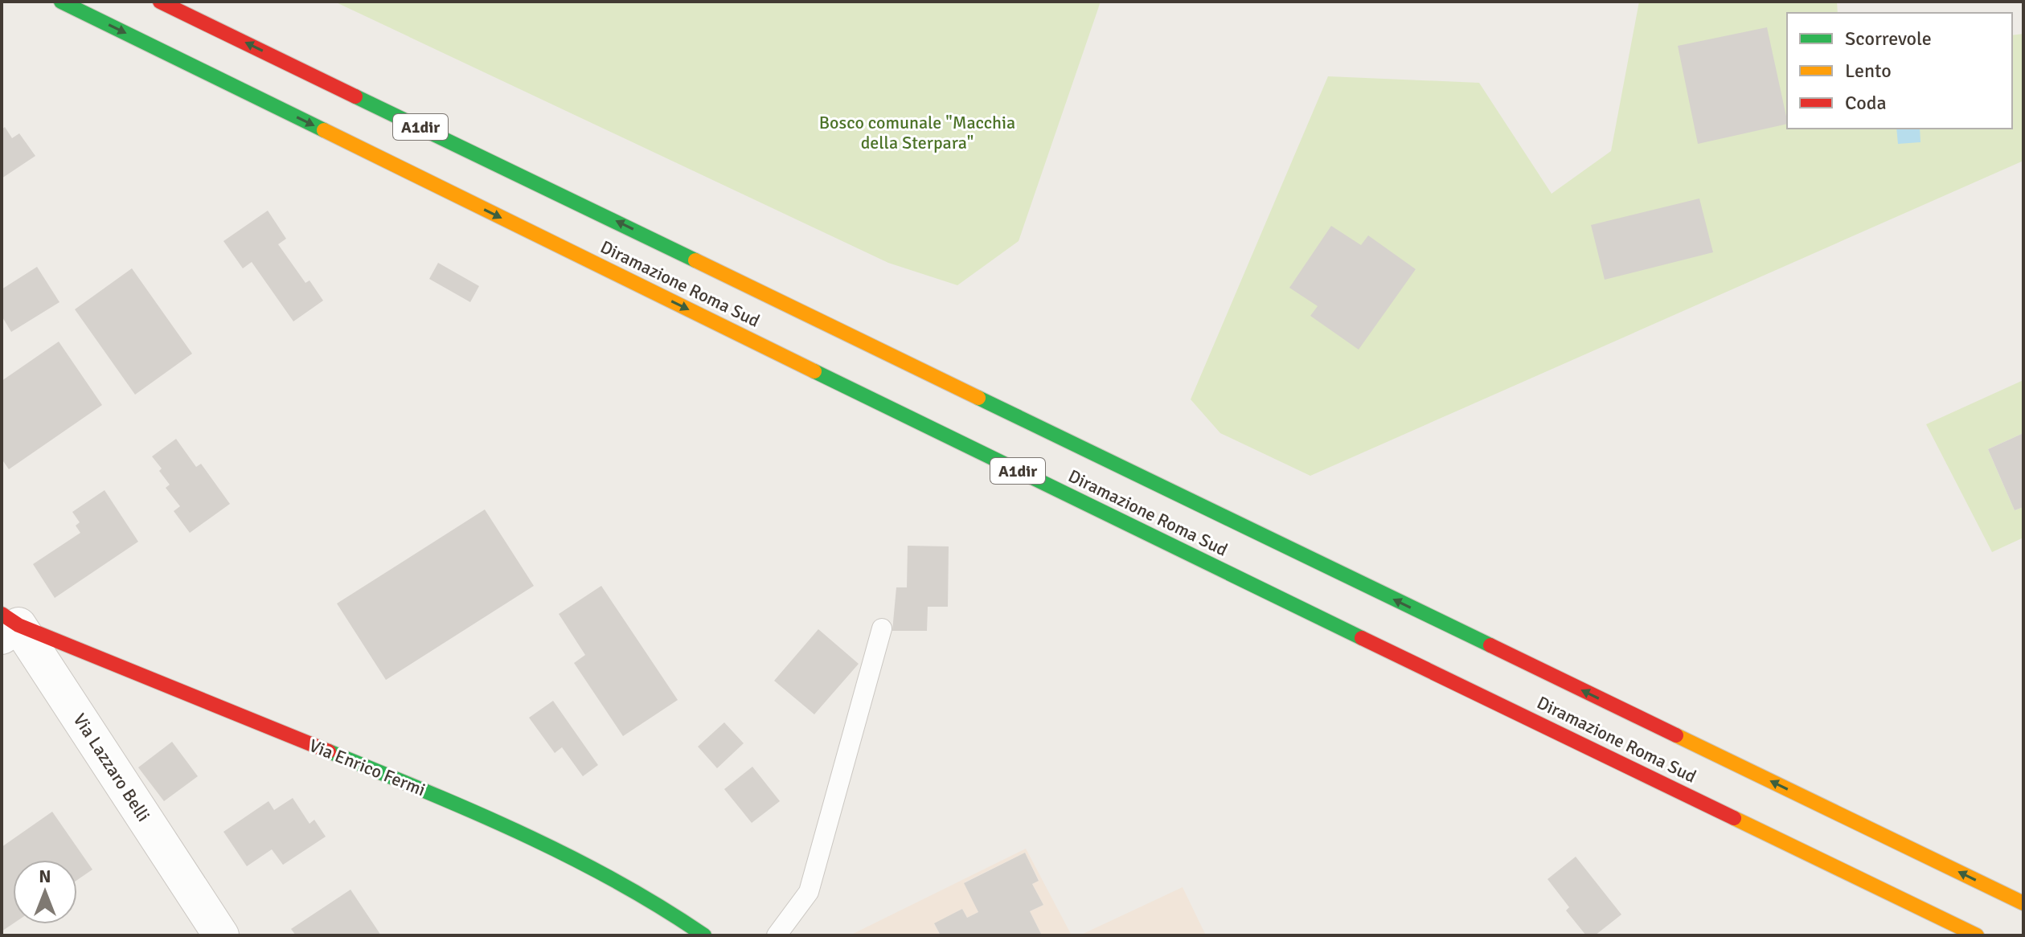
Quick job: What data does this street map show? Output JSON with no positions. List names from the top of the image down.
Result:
{
  "streets": {
    "main road": ["A1dir", "Diramazione Roma Sud", "Via Enrico Fermi"],
    "street": ["Via Lazzaro Belli"]
  },
  "crossings": [
    ["Via Lazzaro Belli", "Via Enrico Fermi"]
  ],
  "parks": ["Bosco comunale \"Macchia della Sterpara\""],
  "legend": ["Scorrevole", "Lento", "Coda"],
  "north": "top"
}
